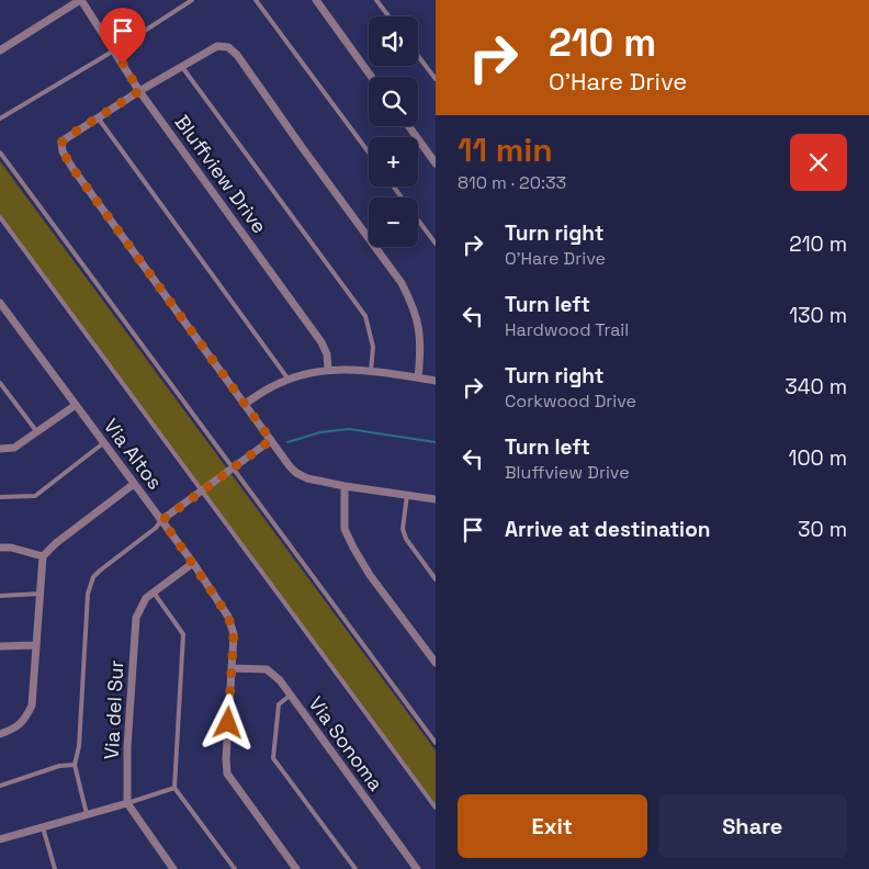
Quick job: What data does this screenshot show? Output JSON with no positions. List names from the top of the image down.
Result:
{
  "streets": {
    "street": [
      "Bluffview Drive",
      "Via Altos",
      "Via del Sur",
      "Via Sonoma"
    ]
  },
  "crossings": [
    ["Via Altos", "Via del Sur"],
    ["Via Altos", "Via Sonoma"]
  ],
  "page": {
    "turn": ["210 m", "O'Hare Drive"],
    "map_buttons": ["+", "−"],
    "heading": ["11 min", "810 m · 20:33"],
    "list": [
      {
        "name": "Turn right",
        "note": "O'Hare Drive",
        "value": "210 m"
      },
      {
        "name": "Turn left",
        "note": "Hardwood Trail",
        "value": "130 m"
      },
      {
        "name": "Turn right",
        "note": "Corkwood Drive",
        "value": "340 m"
      },
      {
        "name": "Turn left",
        "note": "Bluffview Drive",
        "value": "100 m"
      },
      {
        "name": "Arrive at destination",
        "value": "30 m"
      }
    ],
    "buttons": ["Exit", "Share"]
  }
}
